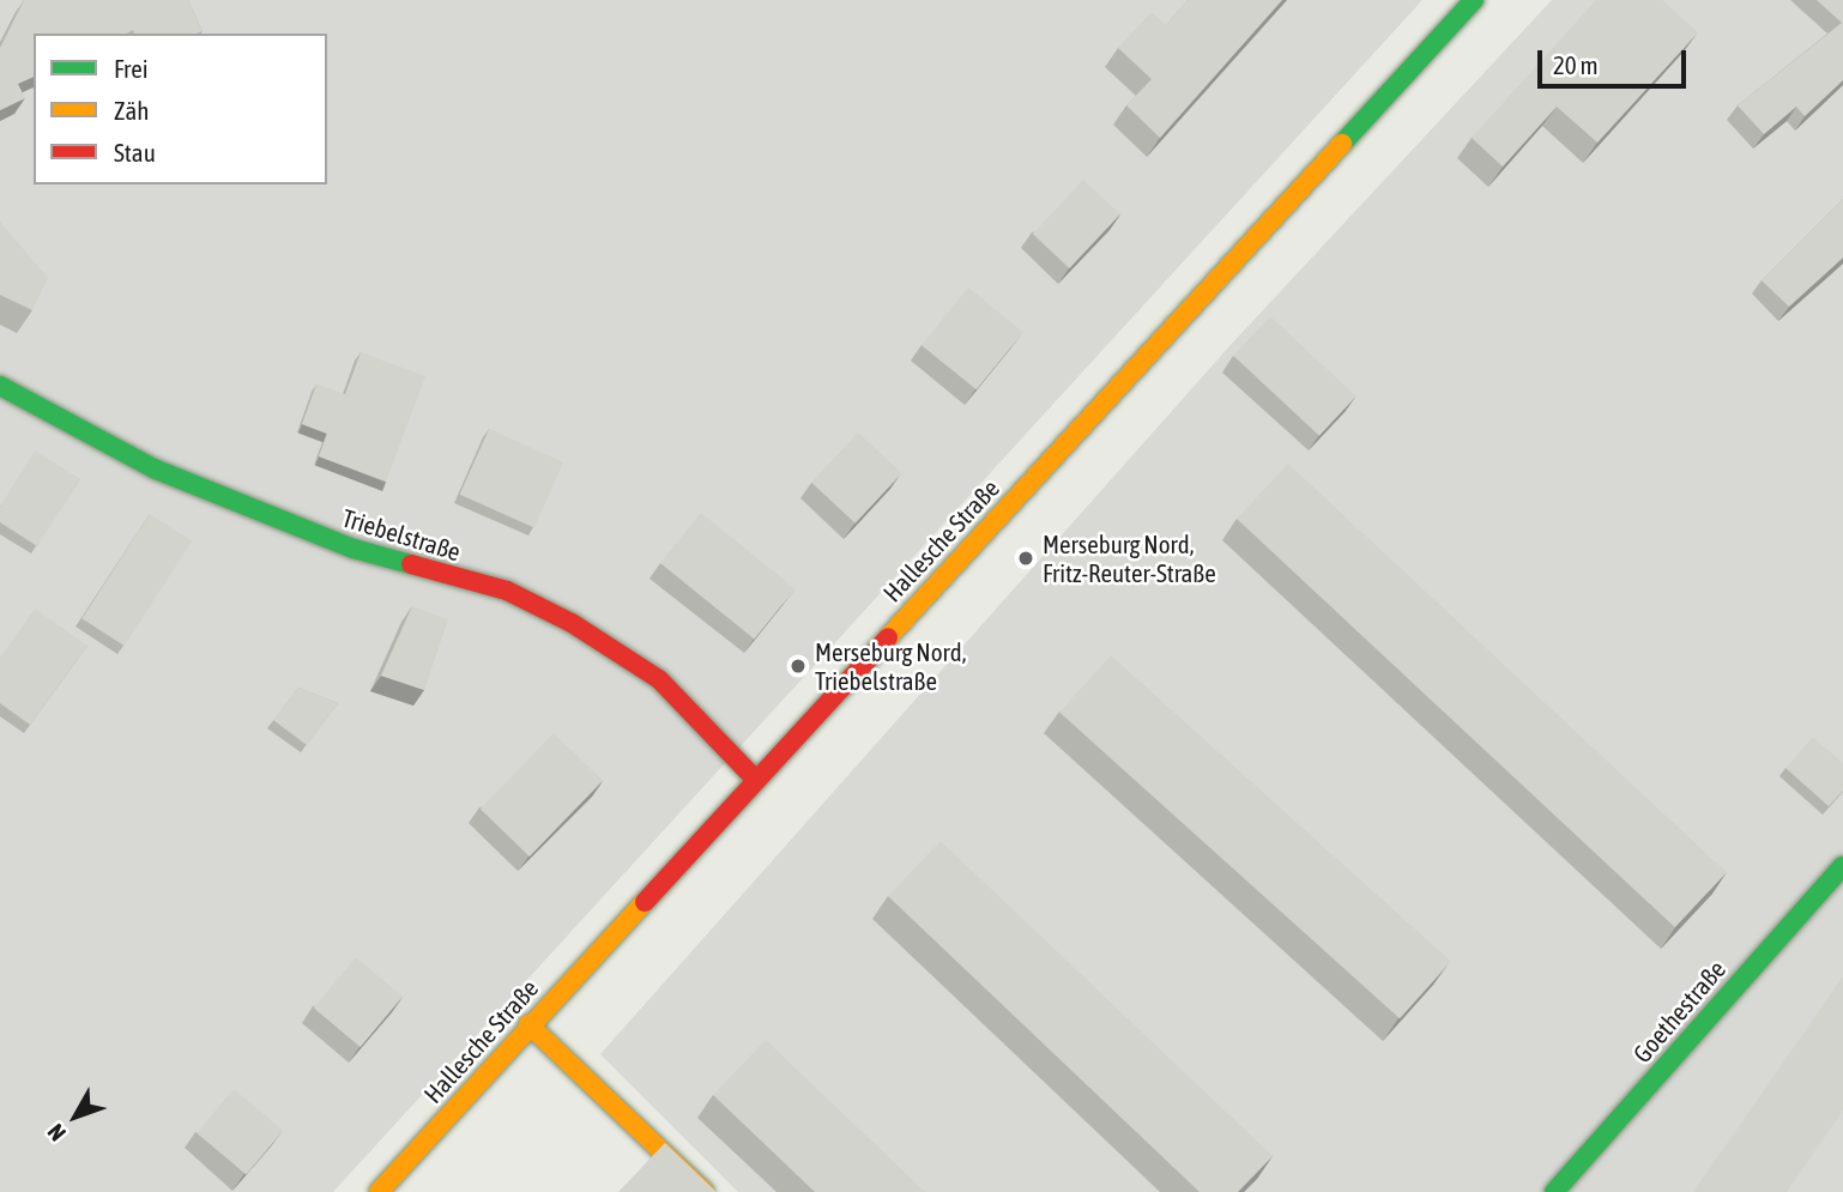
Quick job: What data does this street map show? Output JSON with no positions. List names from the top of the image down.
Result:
{
  "streets": {
    "main road": ["Triebelstraße", "Hallesche Straße", "Goethestraße"]
  },
  "crossings": [
    ["Triebelstraße", "Hallesche Straße"]
  ],
  "places": ["Merseburg Nord, Fritz-Reuter-Straße", "Merseburg Nord, Triebelstraße"],
  "legend": ["Frei", "Zäh", "Stau"],
  "scale_bar": "20 m",
  "north": "bottom left"
}
